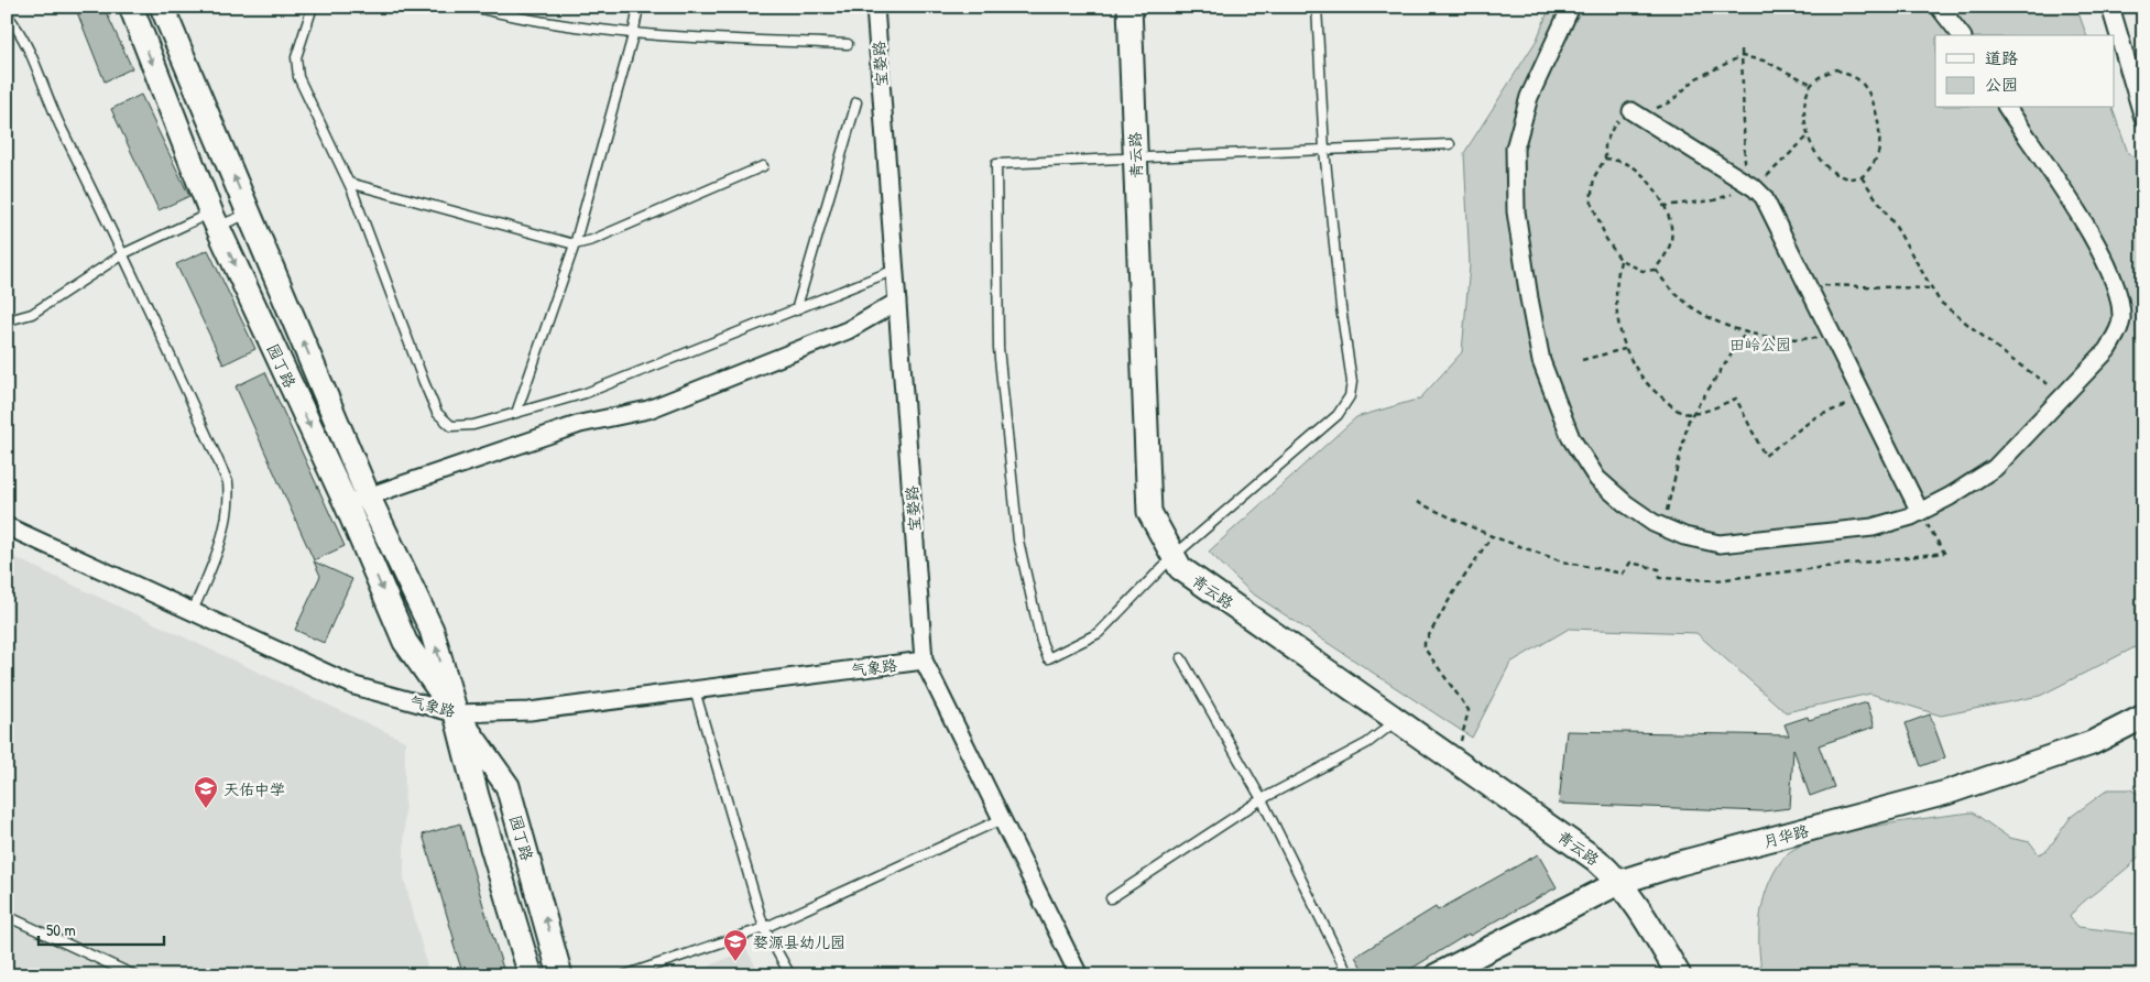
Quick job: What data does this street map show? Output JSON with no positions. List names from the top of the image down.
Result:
{
  "streets": {
    "main road": ["青云路", "园丁路", "月华路"],
    "street": ["宝婺路", "气象路"]
  },
  "crossings": [
    ["宝婺路", "气象路"],
    ["青云路", "月华路"],
    ["园丁路", "气象路"]
  ],
  "parks": ["田岭公园"],
  "places": {
    "school or university": ["天佑中学", "婺源县幼儿园"]
  },
  "legend": ["道路", "公园"],
  "scale_bar": "50 m"
}
